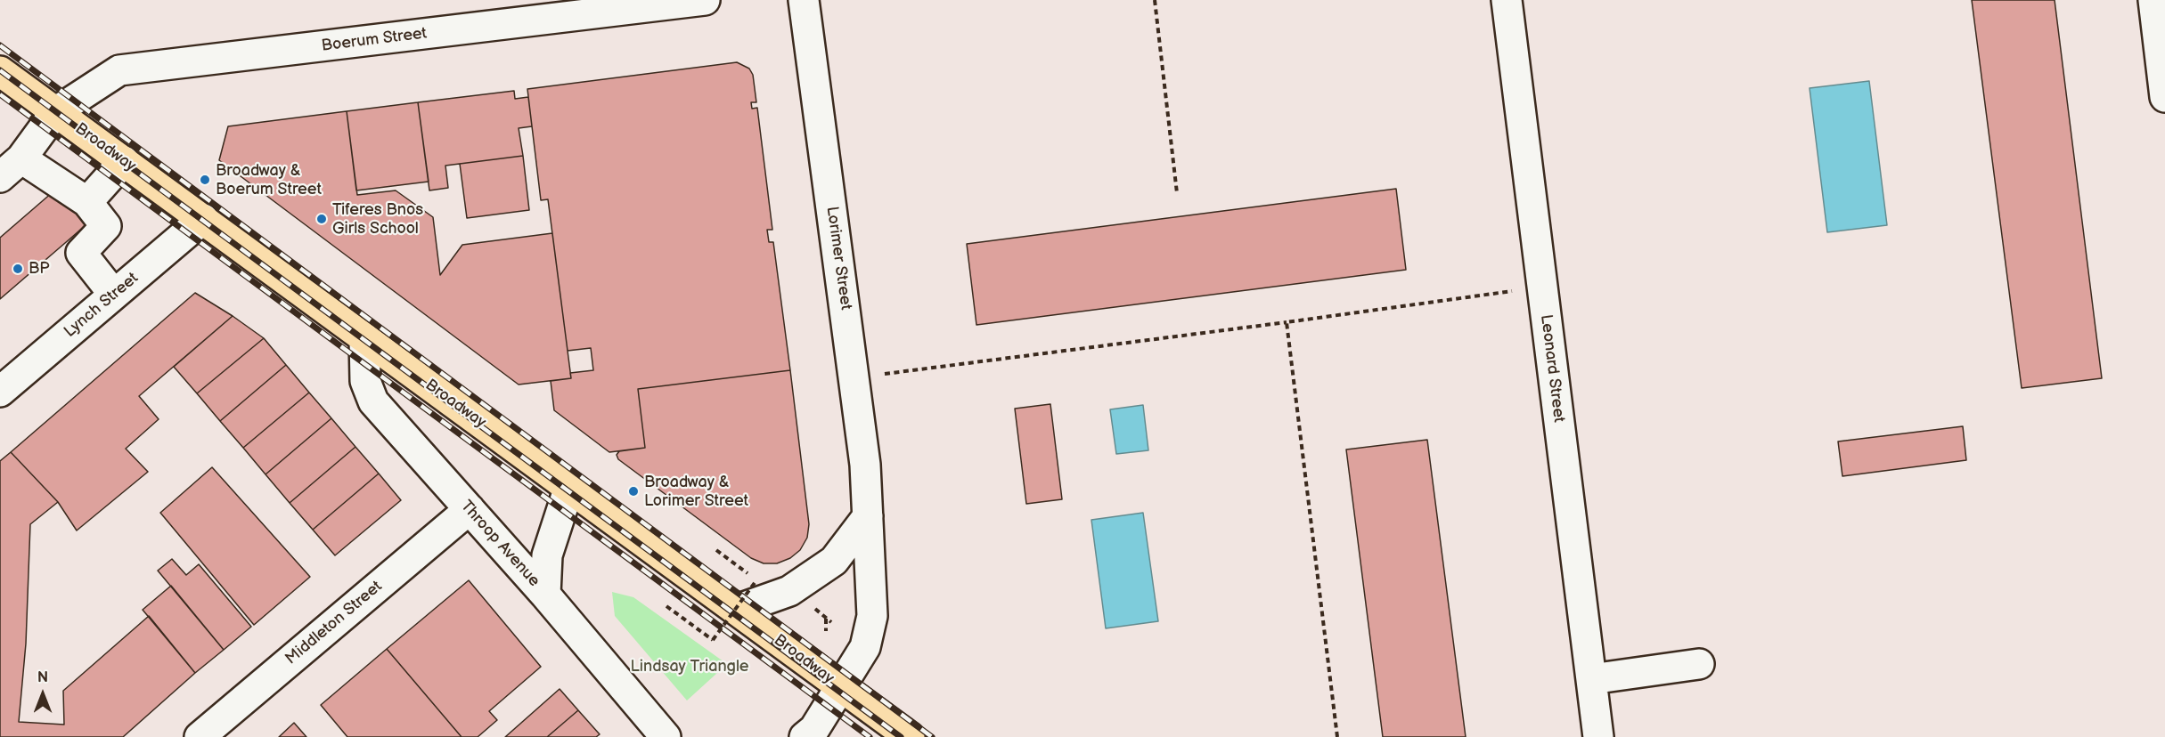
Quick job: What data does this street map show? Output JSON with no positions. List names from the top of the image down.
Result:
{
  "streets": {
    "main road": ["Broadway"],
    "street": [
      "Boerum Street",
      "Lorimer Street",
      "Lynch Street",
      "Leonard Street",
      "Throop Avenue",
      "Middleton Street"
    ]
  },
  "crossings": [
    ["Boerum Street", "Broadway"],
    ["Broadway", "Lorimer Street"],
    ["Broadway", "Lynch Street"],
    ["Broadway", "Throop Avenue"],
    ["Throop Avenue", "Middleton Street"]
  ],
  "parks": ["Lindsay Triangle"],
  "places": [
    "Broadway & Boerum Street",
    "Tiferes Bnos Girls School",
    "BP",
    "Broadway & Lorimer Street"
  ],
  "north": "top"
}
